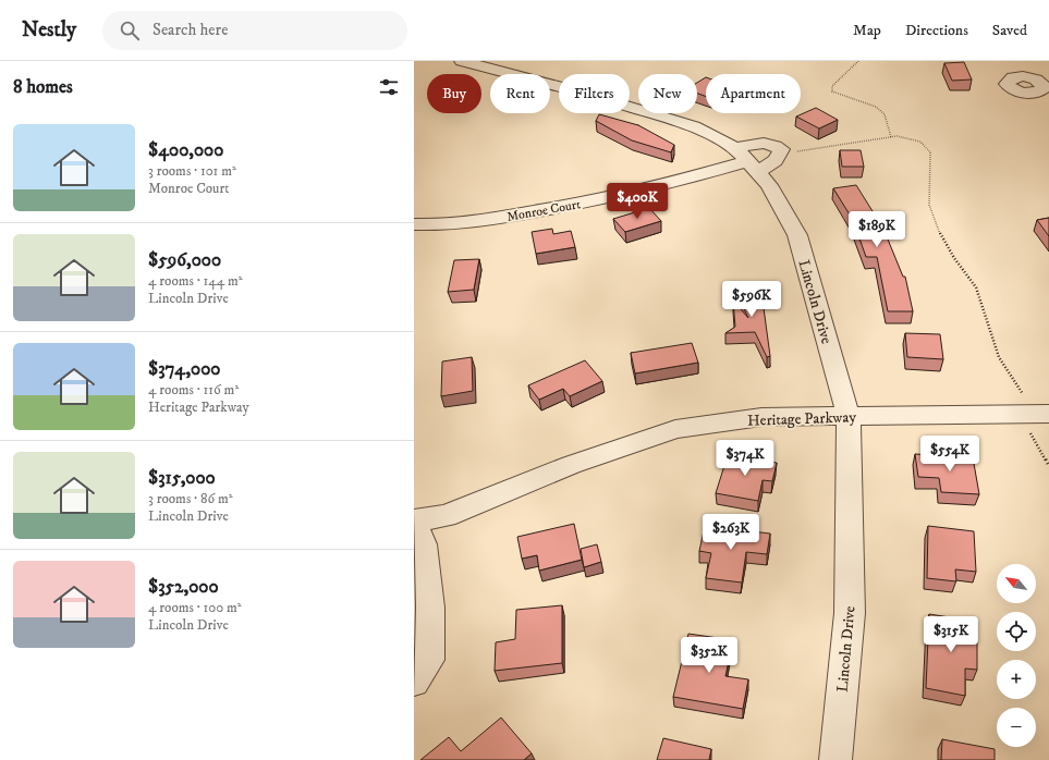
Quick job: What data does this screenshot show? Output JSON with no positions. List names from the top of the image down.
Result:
{
  "streets": {
    "street": ["Monroe Court", "Lincoln Drive", "Heritage Parkway"]
  },
  "crossings": [
    ["Monroe Court", "Lincoln Drive"],
    ["Lincoln Drive", "Heritage Parkway"]
  ],
  "north": "top left",
  "page": {
    "header": "Nestly",
    "search": "Search here",
    "nav": ["Map", "Directions", "Saved"],
    "heading": "8 homes",
    "chip": [
      "Buy",
      "Rent",
      "Filters",
      "New",
      "Apartment"
    ],
    "list": [
      {
        "name": "$400,000",
        "note": "3 rooms · 101 m² · Monroe Court"
      },
      {
        "name": "$596,000",
        "note": "4 rooms · 144 m² · Lincoln Drive"
      },
      {
        "name": "$374,000",
        "note": "4 rooms · 116 m² · Heritage Parkway"
      },
      {
        "name": "$315,000",
        "note": "3 rooms · 86 m² · Lincoln Drive"
      },
      {
        "name": "$352,000",
        "note": "4 rooms · 100 m² · Lincoln Drive"
      }
    ],
    "price": [
      "$400K",
      "$189K",
      "$596K",
      "$554K",
      "$374K",
      "$263K",
      "$315K",
      "$352K"
    ],
    "map_buttons": ["+", "−"]
  }
}
